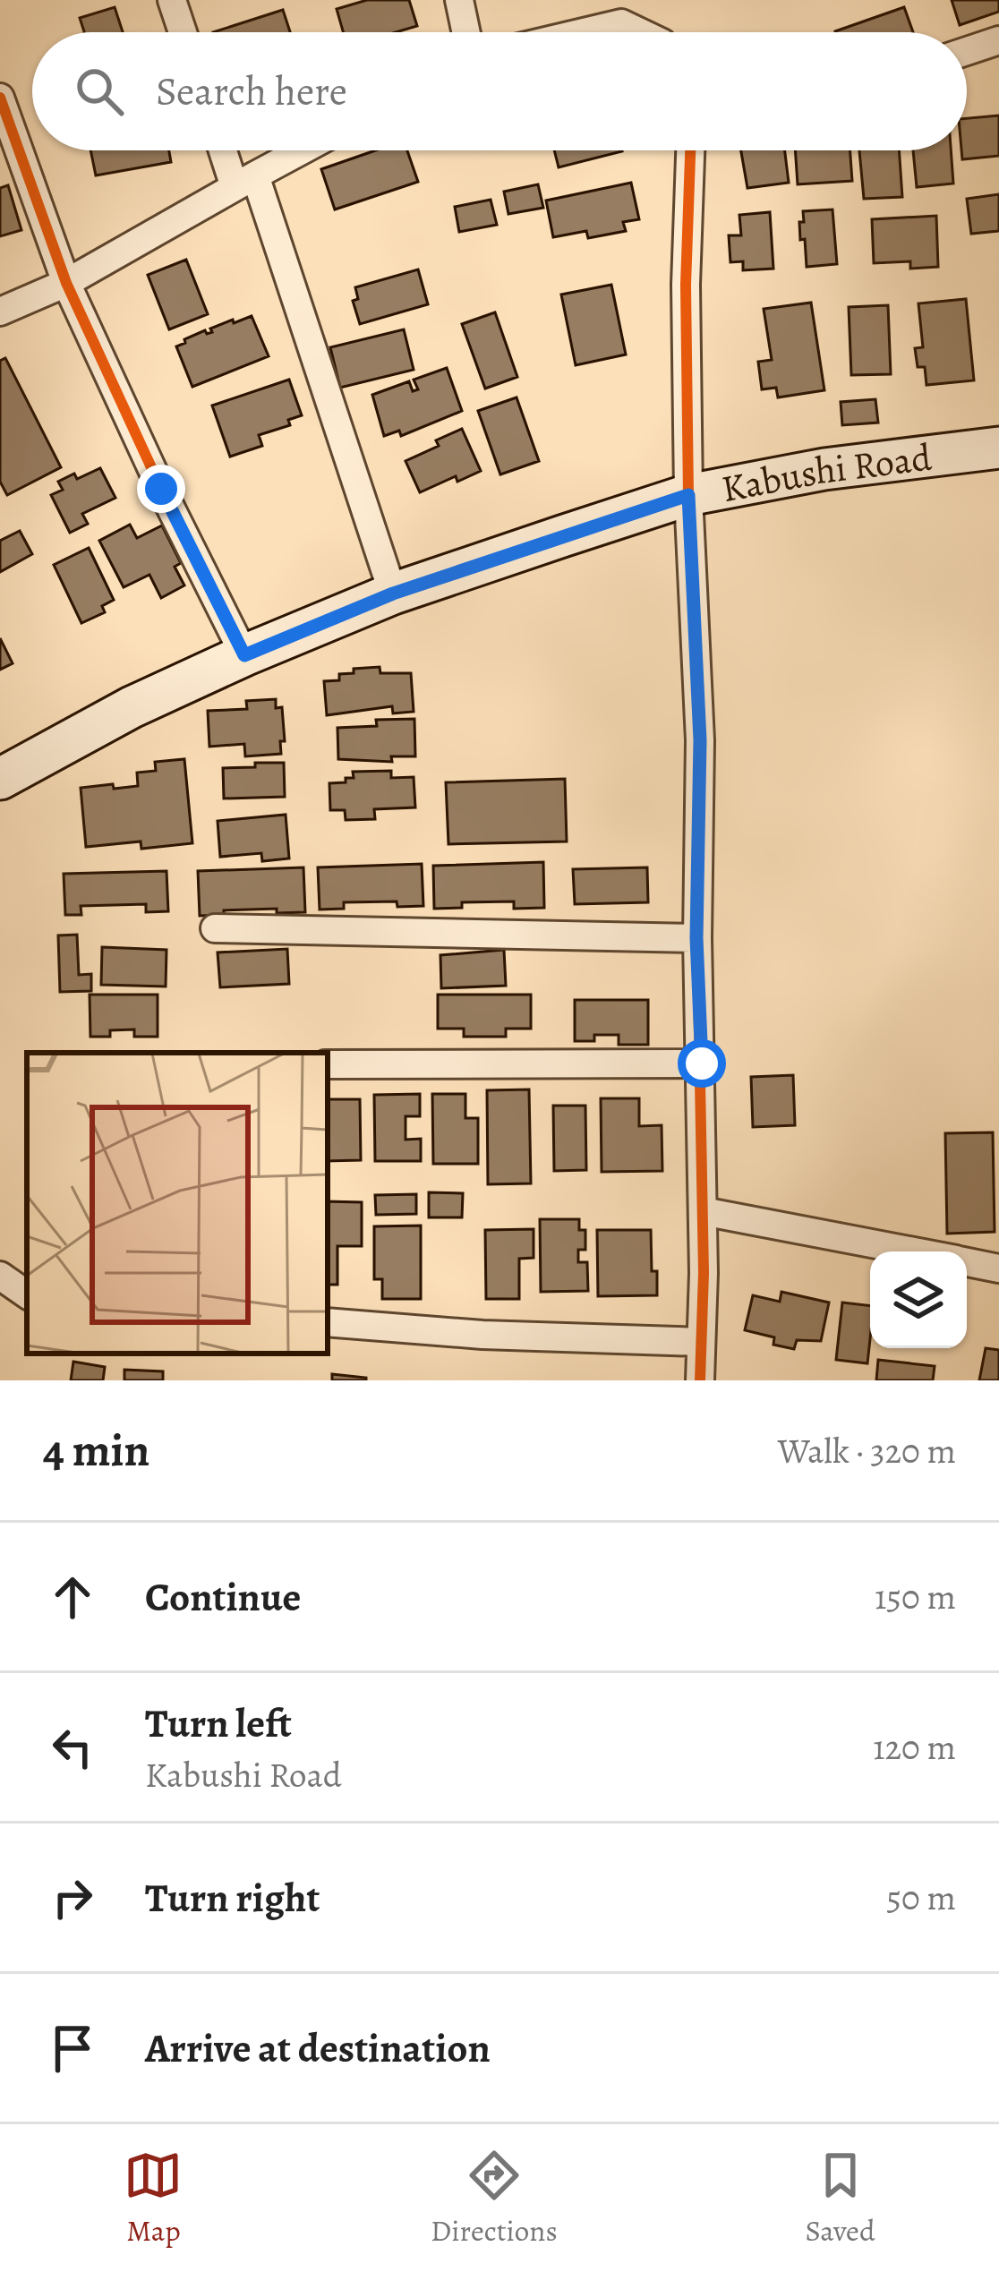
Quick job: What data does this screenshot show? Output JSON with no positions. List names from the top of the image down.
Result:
{
  "streets": {
    "main road": ["Kabushi Road"]
  },
  "page": {
    "search": "Search here",
    "heading": ["4 min", "Walk · 320 m"],
    "list": [
      ["Continue", "150 m"],
      ["Turn left", "Kabushi Road", "120 m"],
      ["Turn right", "50 m"],
      "Arrive at destination"
    ],
    "nav": ["Map", "Directions", "Saved"]
  }
}
